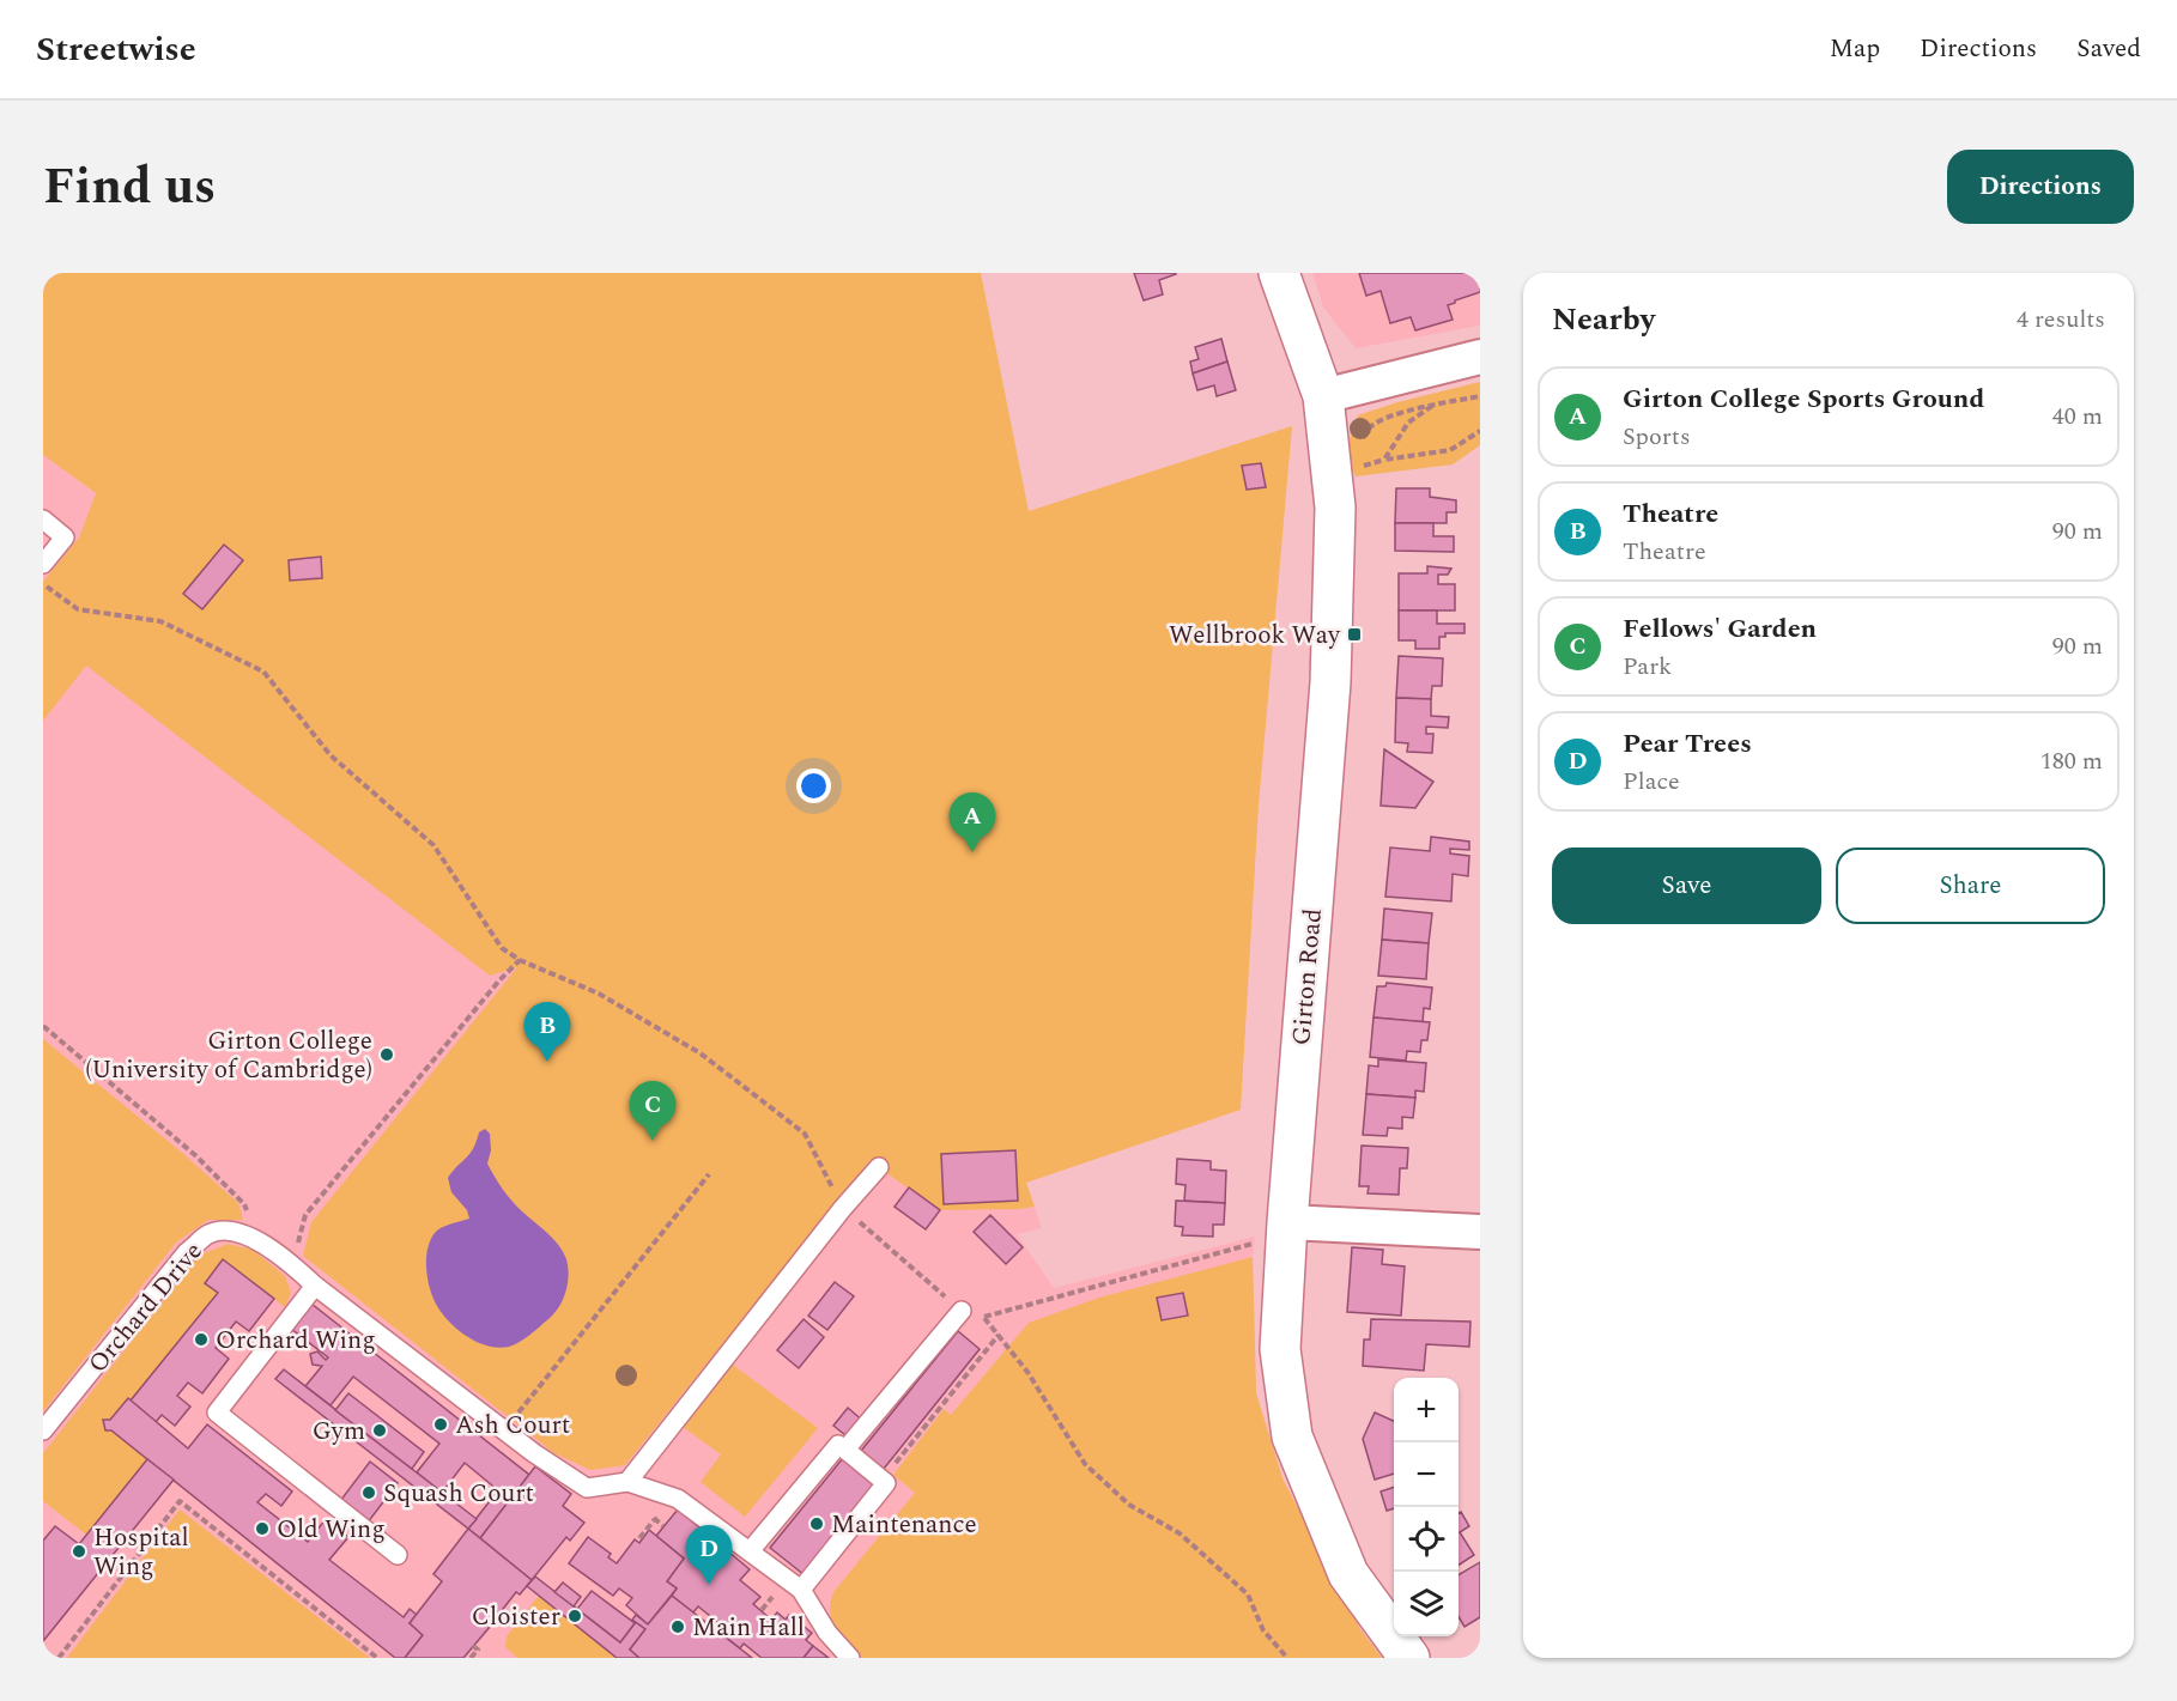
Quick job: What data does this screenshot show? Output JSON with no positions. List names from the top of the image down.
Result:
{
  "streets": {
    "street": ["Girton Road"],
    "lane": ["Orchard Drive"]
  },
  "places": {
    "transit": ["Wellbrook Way"],
    "other": [
      "Girton College (University of Cambridge)",
      "Orchard Wing",
      "Ash Court",
      "Gym",
      "Squash Court",
      "Maintenance",
      "Old Wing",
      "Hospital Wing",
      "Cloister",
      "Main Hall"
    ]
  },
  "page": {
    "header": "Streetwise",
    "nav": ["Map", "Directions", "Saved"],
    "title": "Find us",
    "buttons": [
      "Directions",
      ["Save", "Share"]
    ],
    "heading": ["Nearby", "4 results"],
    "list": [
      {
        "mark": "A",
        "name": "Girton College Sports Ground",
        "note": "Sports",
        "value": "40 m"
      },
      {
        "mark": "B",
        "name": "Theatre",
        "note": "Theatre",
        "value": "90 m"
      },
      {
        "mark": "C",
        "name": "Fellows' Garden",
        "note": "Park",
        "value": "90 m"
      },
      {
        "mark": "D",
        "name": "Pear Trees",
        "note": "Place",
        "value": "180 m"
      }
    ],
    "pins": [
      "A",
      "B",
      "C",
      "D"
    ],
    "map_buttons": ["+", "−"]
  }
}
